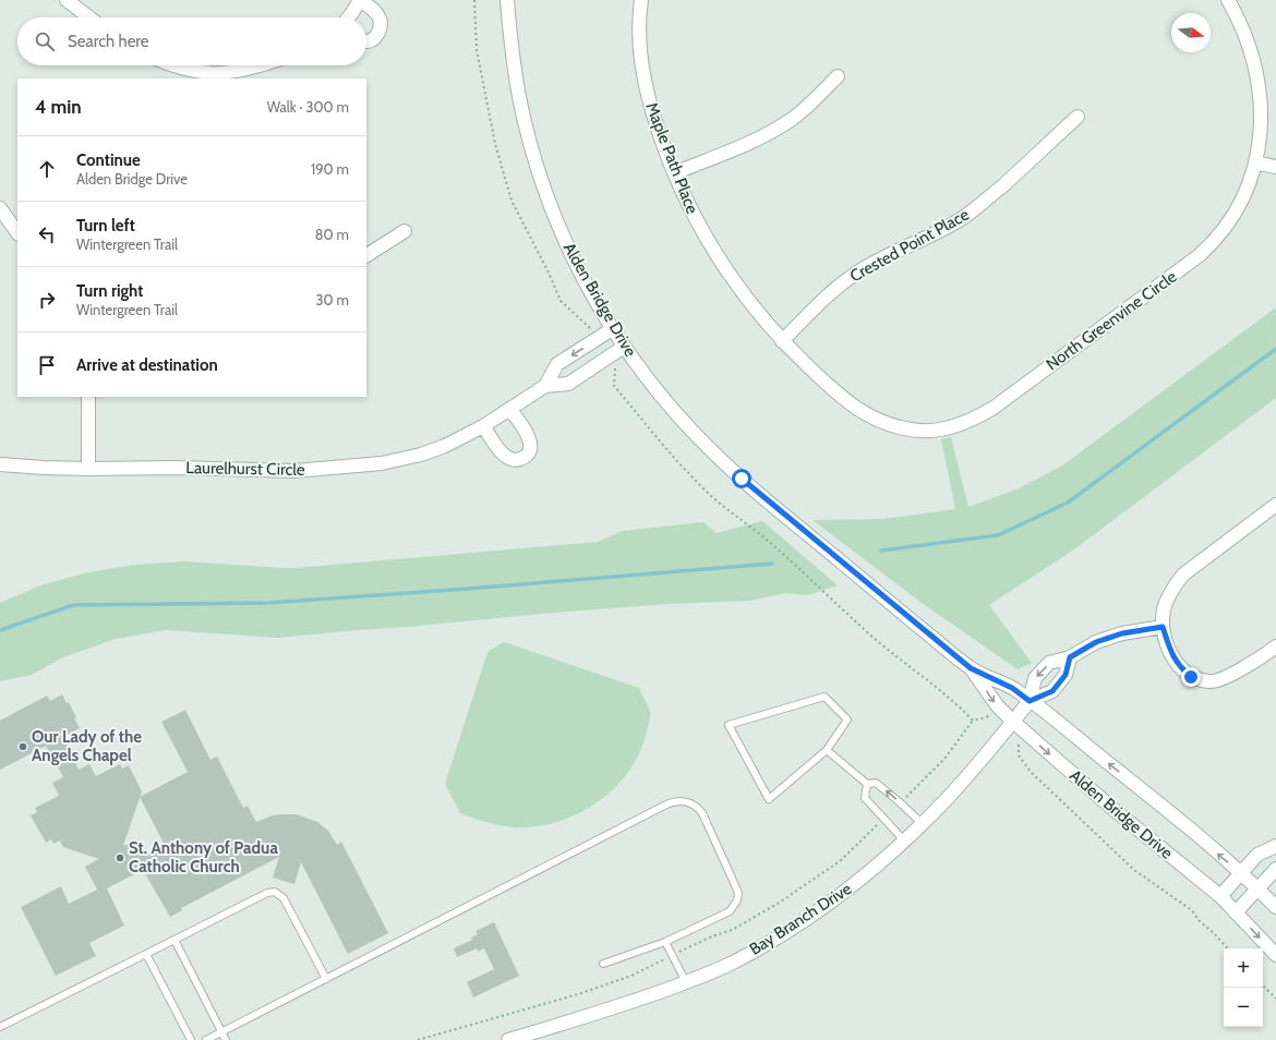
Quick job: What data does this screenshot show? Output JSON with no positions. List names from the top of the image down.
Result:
{
  "streets": {
    "street": [
      "Maple Path Place",
      "Crested Point Place",
      "Alden Bridge Drive",
      "North Greenvine Circle",
      "Laurelhurst Circle",
      "Bay Branch Drive"
    ]
  },
  "crossings": [
    ["Maple Path Place", "Crested Point Place"],
    ["Maple Path Place", "North Greenvine Circle"],
    ["Crested Point Place", "North Greenvine Circle"],
    ["Alden Bridge Drive", "Laurelhurst Circle"],
    ["Alden Bridge Drive", "Bay Branch Drive"]
  ],
  "places": ["Our Lady of the Angels Chapel", "St. Anthony of Padua Catholic Church"],
  "north": "right",
  "page": {
    "search": "Search here",
    "heading": ["4 min", "Walk · 300 m"],
    "list": [
      ["Continue", "Alden Bridge Drive", "190 m"],
      ["Turn left", "Wintergreen Trail", "80 m"],
      ["Turn right", "Wintergreen Trail", "30 m"],
      "Arrive at destination"
    ],
    "map_buttons": ["+", "−"]
  }
}
